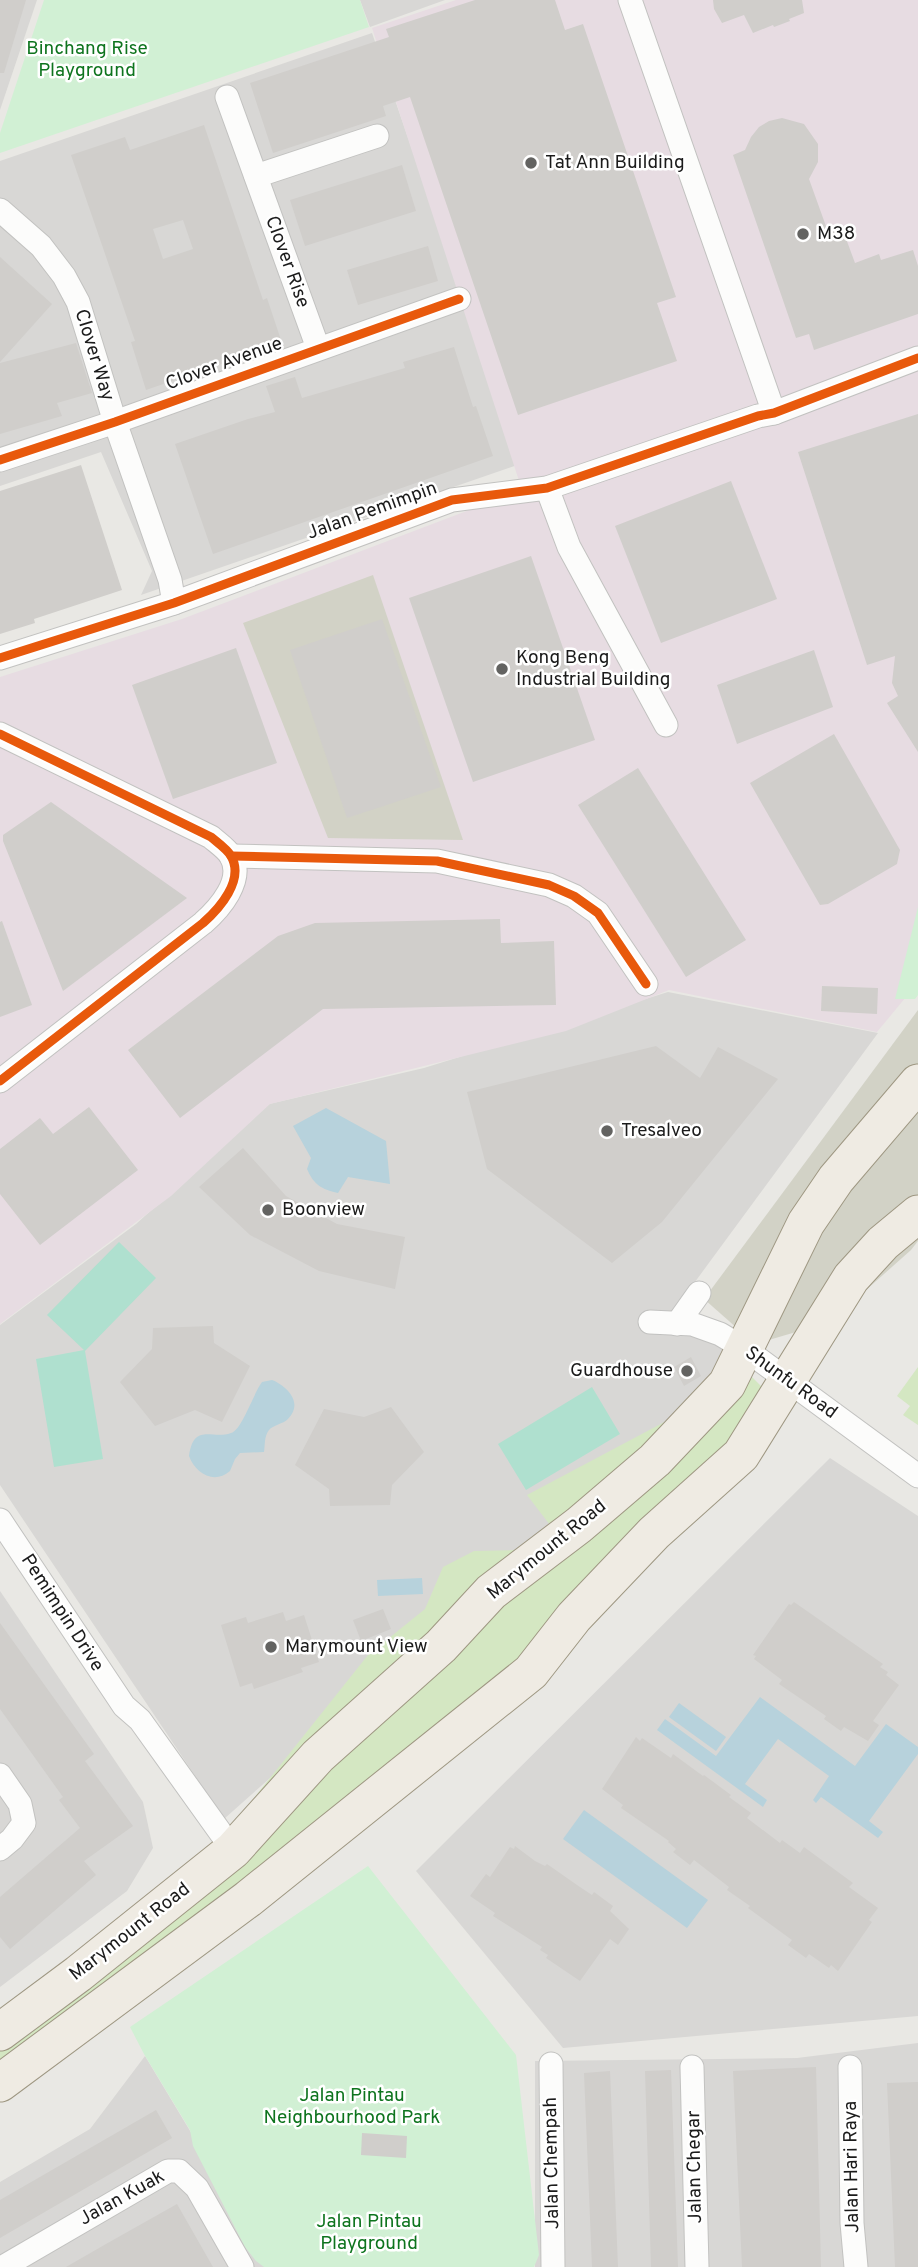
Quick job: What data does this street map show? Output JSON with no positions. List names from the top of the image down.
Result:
{
  "streets": {
    "main road": ["Marymount Road"],
    "street": [
      "Clover Rise",
      "Clover Way",
      "Clover Avenue",
      "Jalan Pemimpin",
      "Shunfu Road",
      "Pemimpin Drive",
      "Jalan Chempah",
      "Jalan Chegar",
      "Jalan Hari Raya",
      "Jalan Kuak"
    ]
  },
  "crossings": [
    ["Clover Rise", "Clover Avenue"],
    ["Clover Way", "Clover Avenue"],
    ["Clover Way", "Jalan Pemimpin"],
    ["Shunfu Road", "Marymount Road"],
    ["Marymount Road", "Pemimpin Drive"]
  ],
  "parks": ["Binchang Rise Playground", "Jalan Pintau Neighbourhood Park", "Jalan Pintau Playground"],
  "places": [
    "Tat Ann Building",
    "M38",
    "Kong Beng Industrial Building",
    "Tresalveo",
    "Boonview",
    "Guardhouse",
    "Marymount View"
  ]
}
